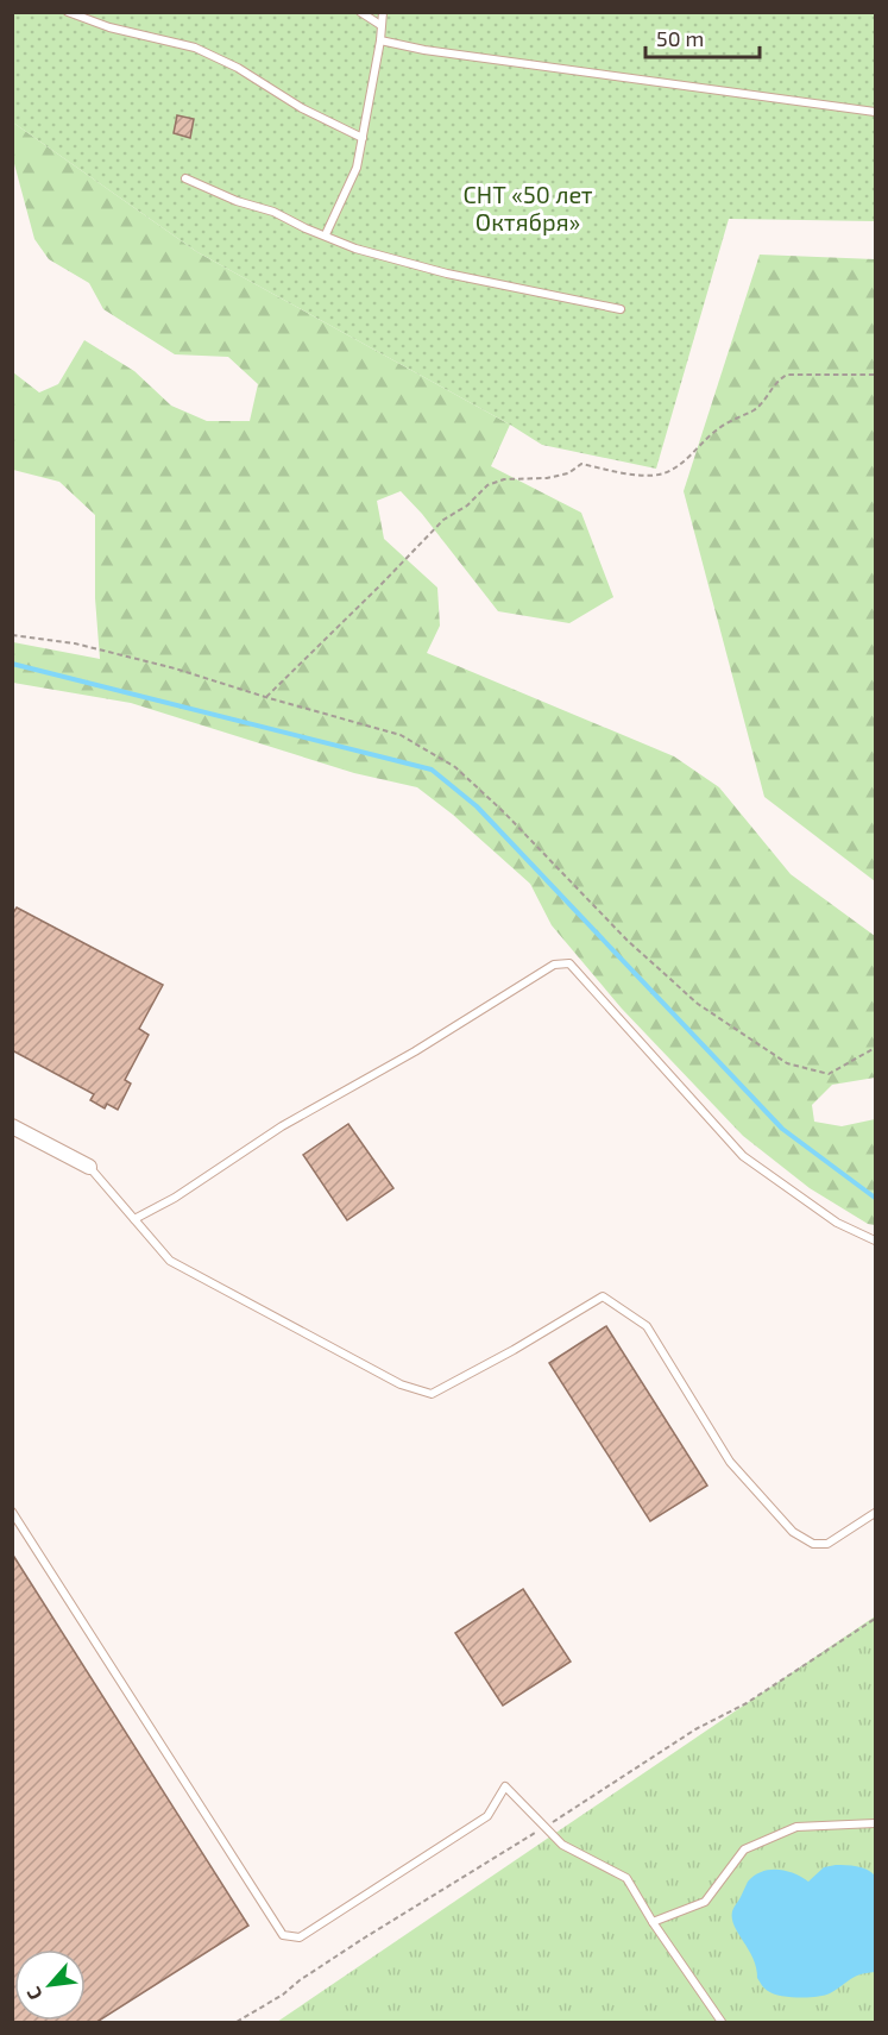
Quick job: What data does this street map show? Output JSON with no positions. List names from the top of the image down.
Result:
{
  "parks": ["СНТ «50 лет Октября»"],
  "scale_bar": "50 m",
  "north": "bottom left"
}
